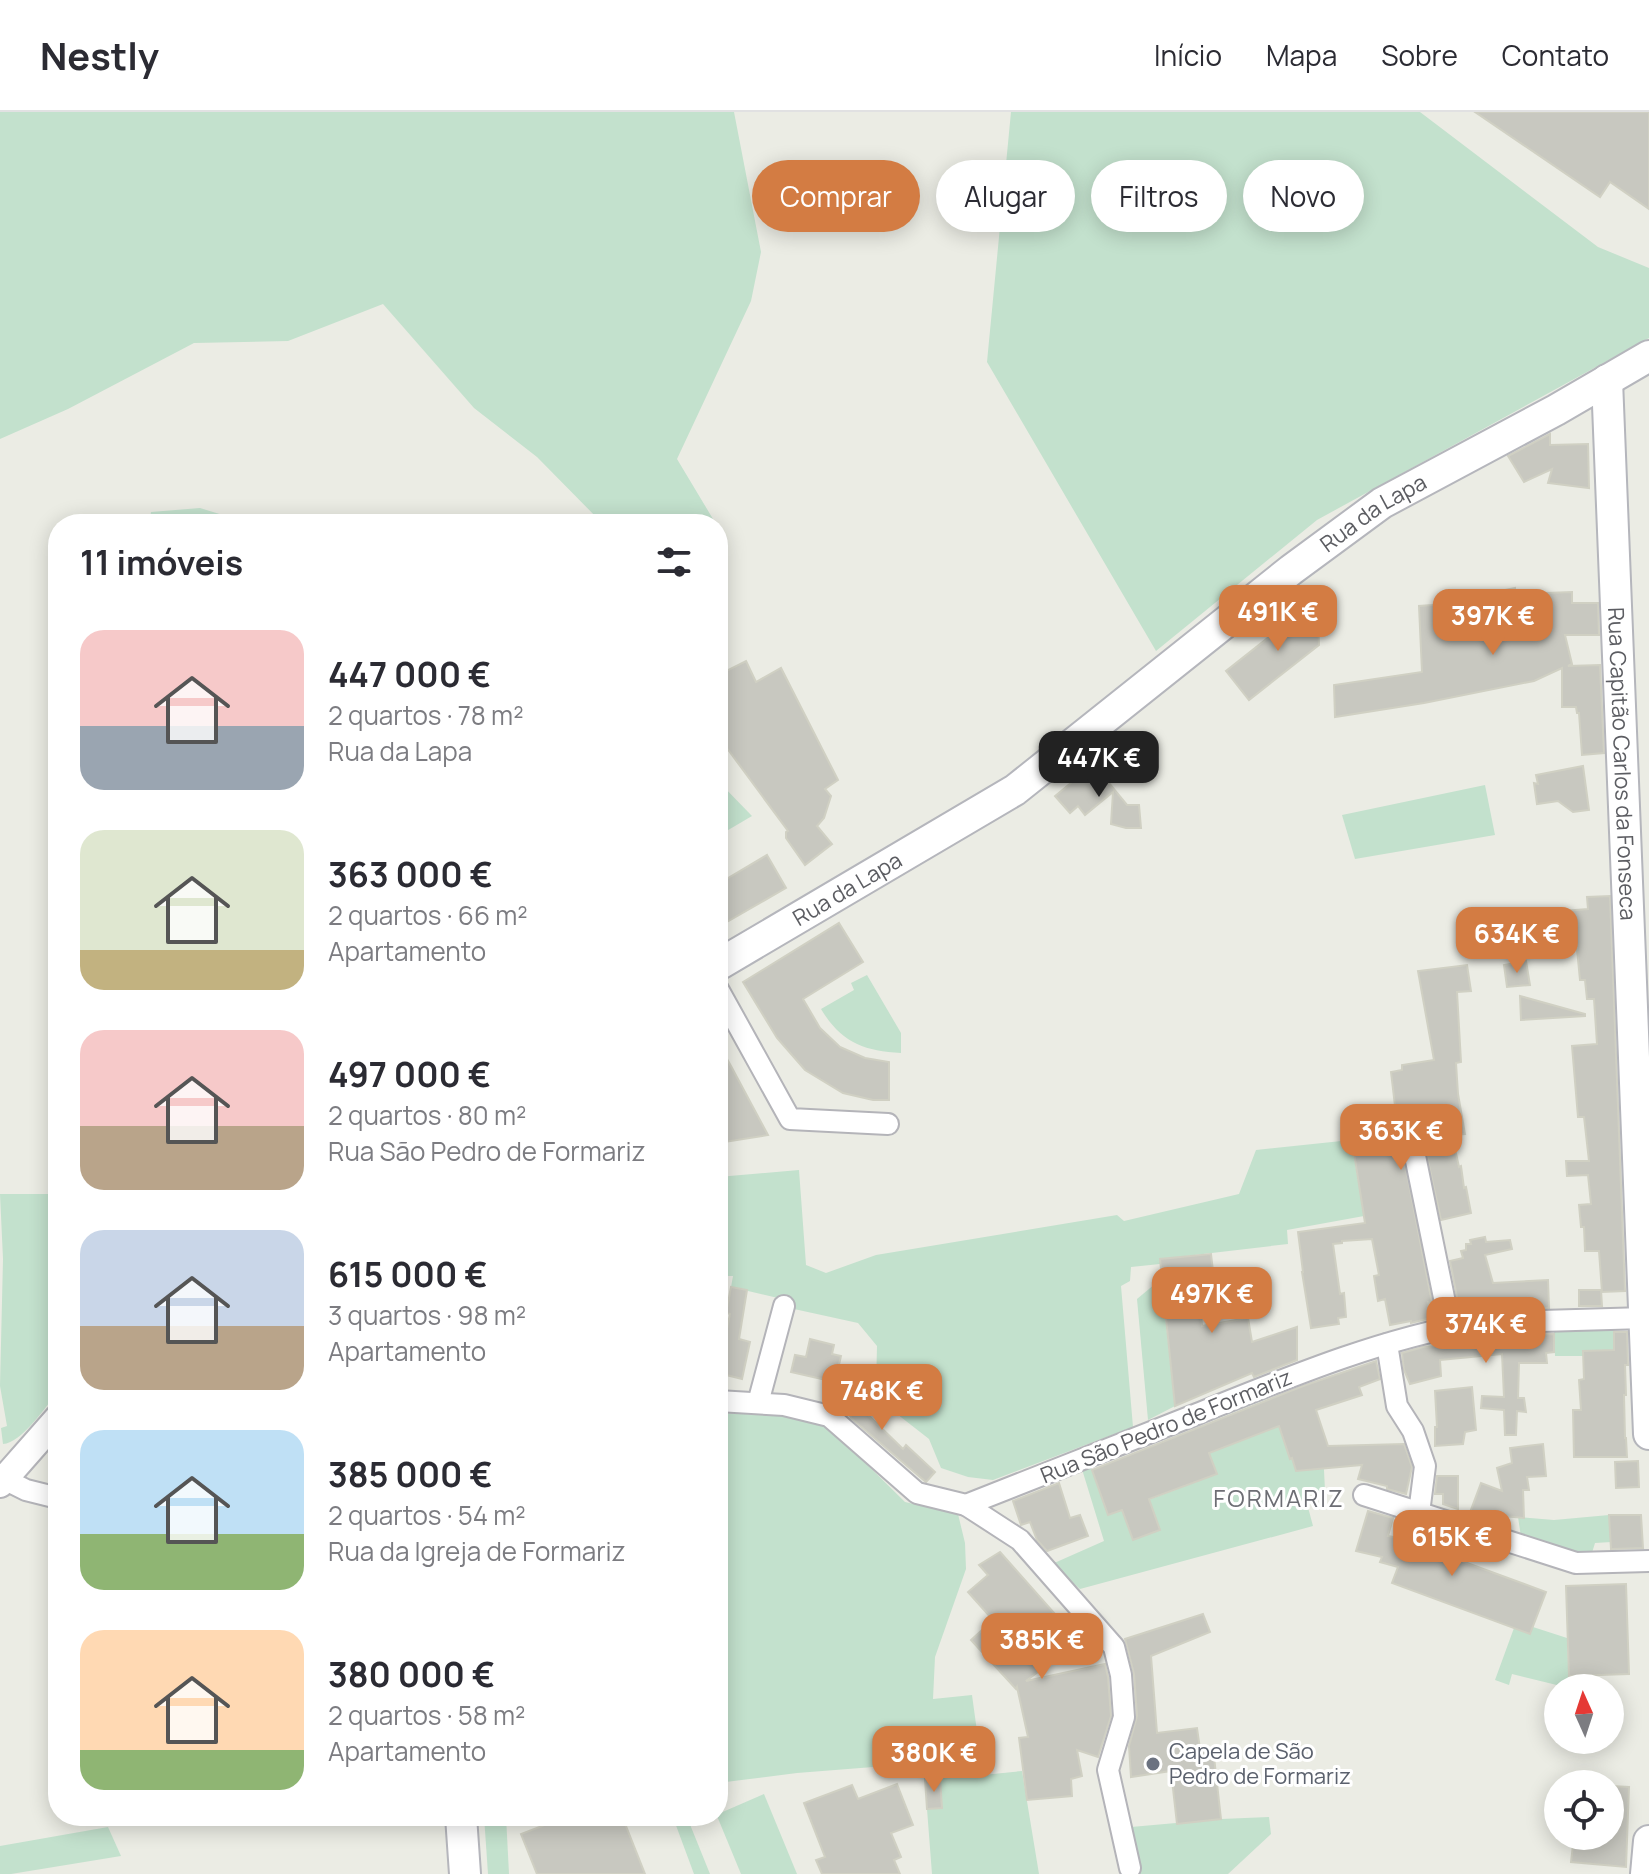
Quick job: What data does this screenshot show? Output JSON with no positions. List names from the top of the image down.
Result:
{
  "streets": {
    "main road": ["Rua da Lapa", "Rua Capitão Carlos da Fonseca"],
    "street": ["Rua São Pedro de Formariz"]
  },
  "crossings": [
    ["Rua da Lapa", "Rua Capitão Carlos da Fonseca"],
    ["Rua Capitão Carlos da Fonseca", "Rua São Pedro de Formariz"]
  ],
  "districts": ["FORMARIZ"],
  "places": ["Capela de São Pedro de Formariz"],
  "north": "top",
  "page": {
    "header": "Nestly",
    "nav": [
      "Início",
      "Mapa",
      "Sobre",
      "Contato"
    ],
    "chip": [
      "Comprar",
      "Alugar",
      "Filtros",
      "Novo"
    ],
    "heading": "11 imóveis",
    "price": [
      "491K €",
      "397K €",
      "447K €",
      "634K €",
      "363K €",
      "497K €",
      "374K €",
      "748K €",
      "615K €",
      "385K €",
      "380K €"
    ],
    "list": [
      {
        "name": "447 000 €",
        "note": "2 quartos · 78 m² · Rua da Lapa"
      },
      {
        "name": "363 000 €",
        "note": "2 quartos · 66 m² · Apartamento"
      },
      {
        "name": "497 000 €",
        "note": "2 quartos · 80 m² · Rua São Pedro de Formariz"
      },
      {
        "name": "615 000 €",
        "note": "3 quartos · 98 m² · Apartamento"
      },
      {
        "name": "385 000 €",
        "note": "2 quartos · 54 m² · Rua da Igreja de Formariz"
      },
      {
        "name": "380 000 €",
        "note": "2 quartos · 58 m² · Apartamento"
      }
    ]
  }
}
